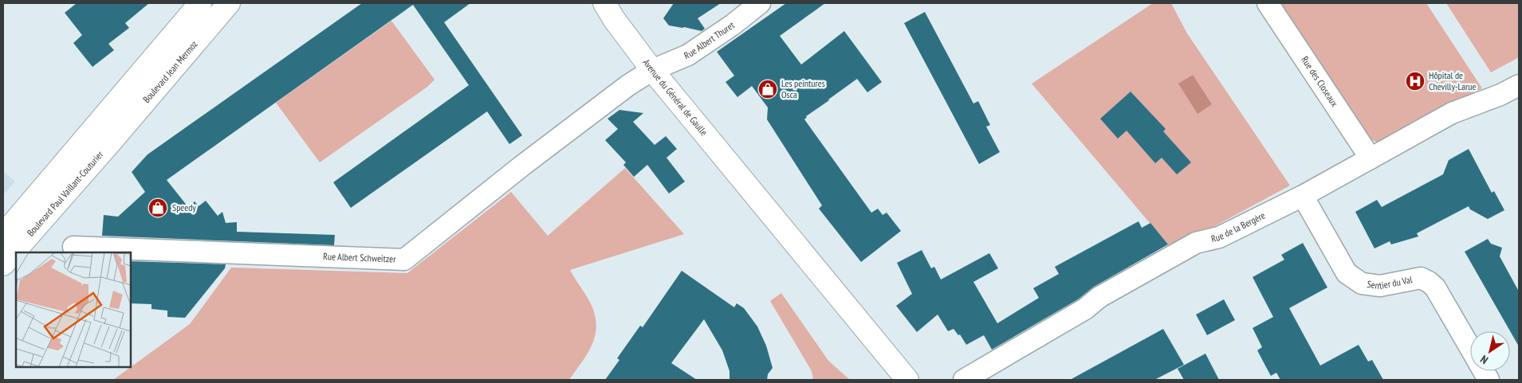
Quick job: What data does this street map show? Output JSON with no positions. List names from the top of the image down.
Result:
{
  "streets": {
    "main road": ["Boulevard Jean Mermoz", "Avenue du Général de Gaulle", "Boulevard Paul Vaillant-Couturier"],
    "street": [
      "Rue Albert Thuret",
      "Rue des Closeaux",
      "Rue de la Bergère",
      "Rue Albert Schweitzer",
      "Sentier du Val"
    ]
  },
  "crossings": [
    ["Rue Albert Thuret", "Avenue du Général de Gaulle"],
    ["Rue Albert Thuret", "Rue Albert Schweitzer"],
    ["Boulevard Jean Mermoz", "Boulevard Paul Vaillant-Couturier"],
    ["Rue des Closeaux", "Rue de la Bergère"],
    ["Avenue du Général de Gaulle", "Rue Albert Schweitzer"],
    ["Rue de la Bergère", "Sentier du Val"]
  ],
  "places": {
    "hospital": ["Hôpital de Chevilly-Larue"],
    "shop": ["Les peintures Osca", "Speedy"]
  },
  "north": "bottom left"
}
